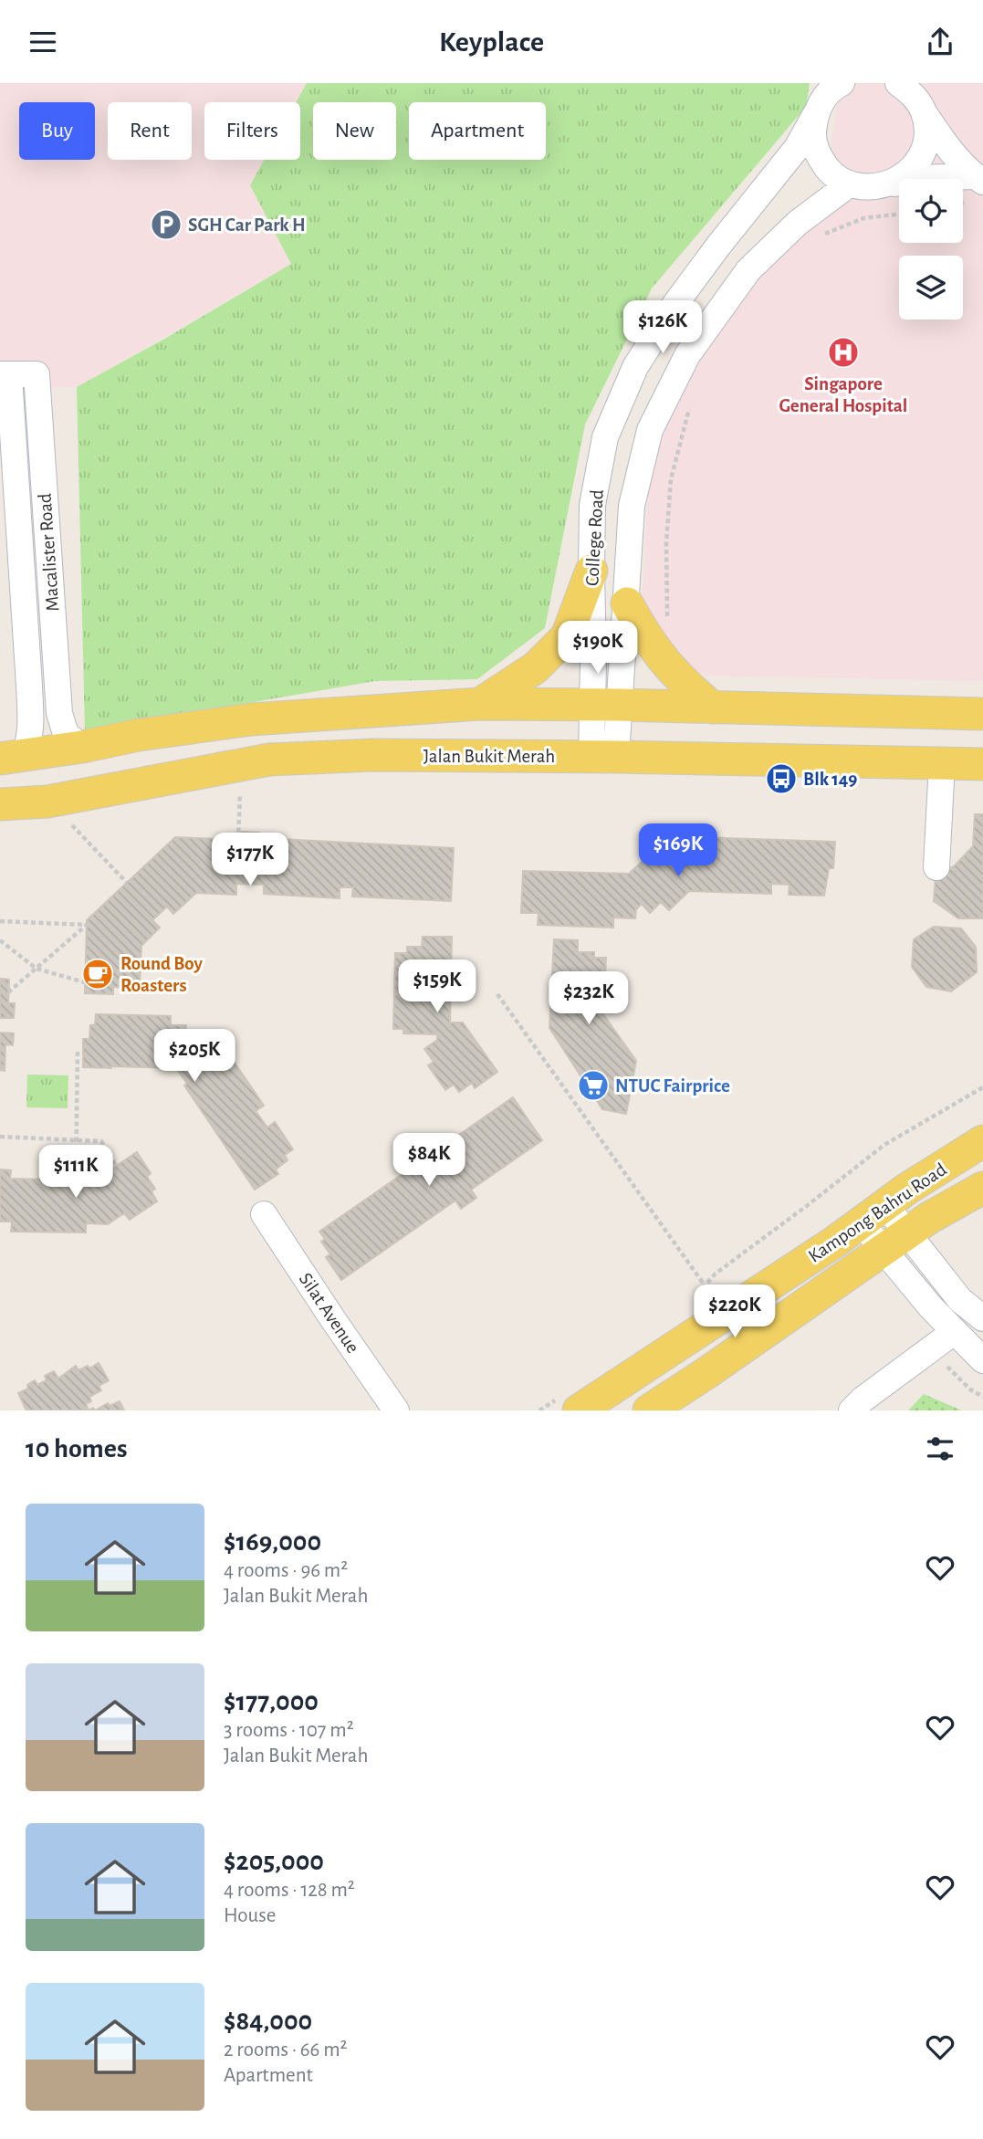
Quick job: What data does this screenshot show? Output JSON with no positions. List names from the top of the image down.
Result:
{
  "streets": {
    "main road": ["Jalan Bukit Merah", "Kampong Bahru Road"],
    "street": ["College Road", "Macalister Road", "Silat Avenue"]
  },
  "crossings": [
    ["College Road", "Jalan Bukit Merah"]
  ],
  "places": {
    "parking": ["SGH Car Park H"],
    "hospital": ["Singapore General Hospital"],
    "bus stop": ["Blk 149"],
    "cafe": ["Round Boy Roasters"],
    "supermarket": ["NTUC Fairprice"]
  },
  "page": {
    "header": "Keyplace",
    "chip": [
      "Buy",
      "Rent",
      "Filters",
      "New",
      "Apartment"
    ],
    "price": [
      "$126K",
      "$190K",
      "$169K",
      "$177K",
      "$159K",
      "$232K",
      "$205K",
      "$84K",
      "$111K",
      "$220K"
    ],
    "heading": "10 homes",
    "list": [
      {
        "name": "$169,000",
        "note": "4 rooms · 96 m² · Jalan Bukit Merah"
      },
      {
        "name": "$177,000",
        "note": "3 rooms · 107 m² · Jalan Bukit Merah"
      },
      {
        "name": "$205,000",
        "note": "4 rooms · 128 m² · House"
      },
      {
        "name": "$84,000",
        "note": "2 rooms · 66 m² · Apartment"
      }
    ]
  }
}
